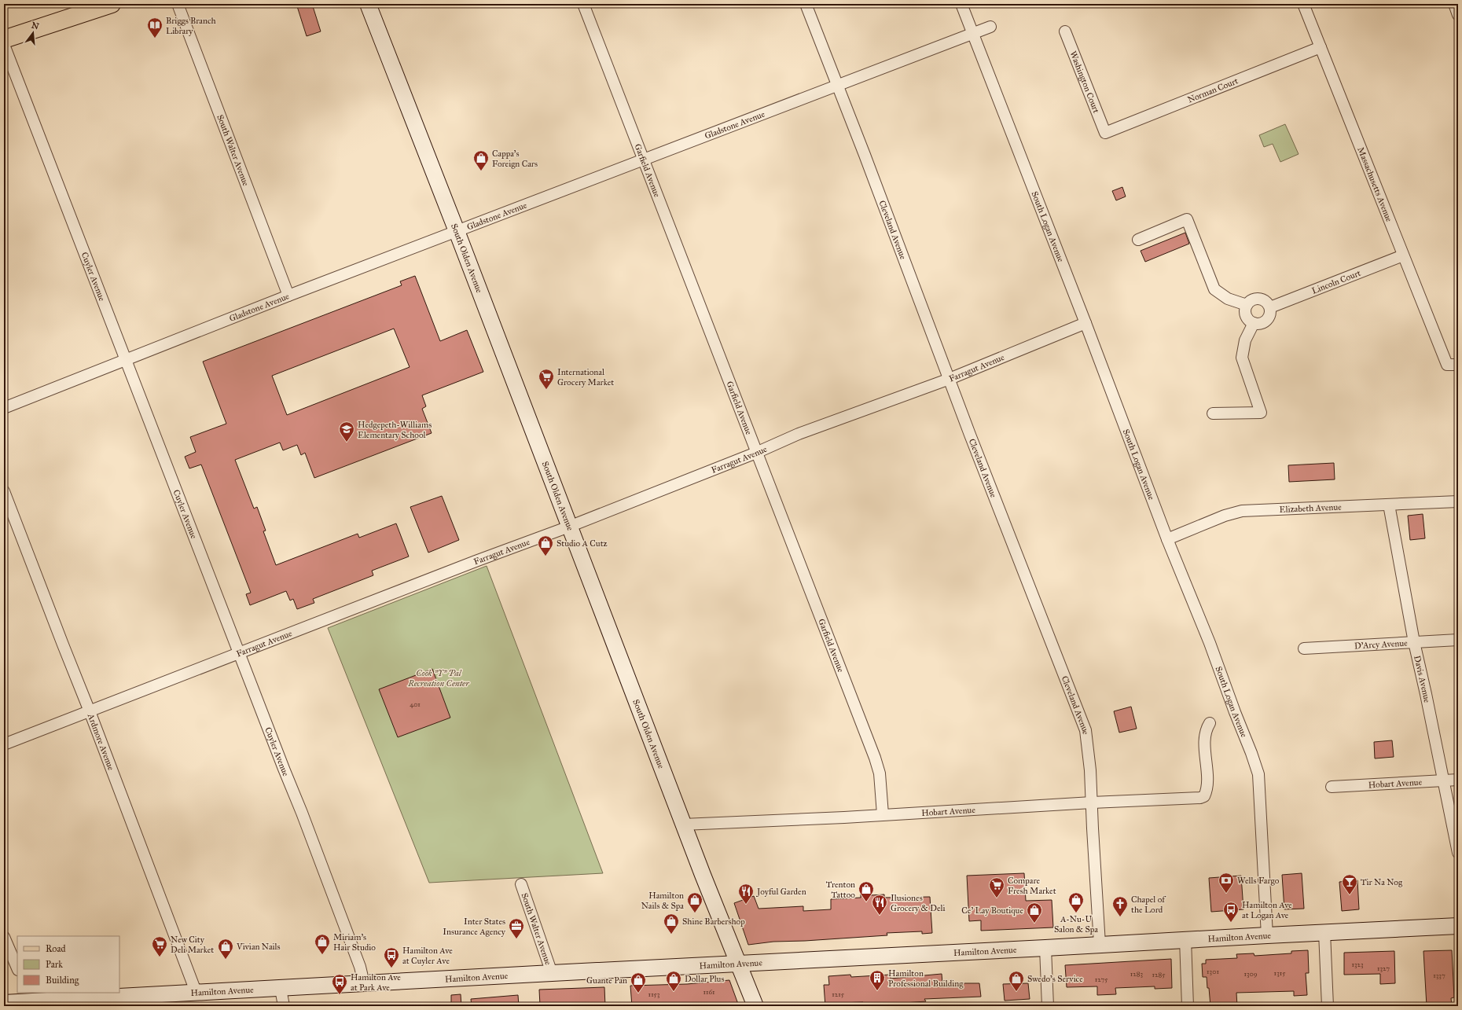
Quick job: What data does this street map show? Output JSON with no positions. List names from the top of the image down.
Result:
{
  "streets": {
    "main road": ["South Olden Avenue", "Hamilton Avenue"],
    "street": [
      "Washington Court",
      "Norman Court",
      "Gladstone Avenue",
      "South Walter Avenue",
      "Garfield Avenue",
      "Massachusetts Avenue",
      "South Logan Avenue",
      "Cleveland Avenue",
      "Cuyler Avenue",
      "Lincoln Court",
      "Farragut Avenue",
      "Elizabeth Avenue",
      "D'Arcy Avenue",
      "Davis Avenue",
      "Ardmore Avenue",
      "Hobart Avenue"
    ]
  },
  "crossings": [
    ["Washington Court", "Norman Court"],
    ["Norman Court", "Massachusetts Avenue"],
    ["Gladstone Avenue", "South Walter Avenue"],
    ["Gladstone Avenue", "Garfield Avenue"],
    ["Gladstone Avenue", "South Logan Avenue"],
    ["Gladstone Avenue", "Cleveland Avenue"],
    ["Gladstone Avenue", "South Olden Avenue"],
    ["Gladstone Avenue", "Cuyler Avenue"],
    ["South Walter Avenue", "Hamilton Avenue"],
    ["Garfield Avenue", "Farragut Avenue"],
    ["Garfield Avenue", "Hobart Avenue"],
    ["Massachusetts Avenue", "Lincoln Court"],
    ["South Logan Avenue", "Farragut Avenue"],
    ["South Logan Avenue", "Elizabeth Avenue"],
    ["South Logan Avenue", "Hamilton Avenue"],
    ["Cleveland Avenue", "Farragut Avenue"],
    ["Cleveland Avenue", "Hobart Avenue"],
    ["Cleveland Avenue", "Hamilton Avenue"],
    ["South Olden Avenue", "Farragut Avenue"],
    ["South Olden Avenue", "Hobart Avenue"],
    ["South Olden Avenue", "Hamilton Avenue"],
    ["Cuyler Avenue", "Farragut Avenue"],
    ["Cuyler Avenue", "Hamilton Avenue"],
    ["Farragut Avenue", "Ardmore Avenue"],
    ["Elizabeth Avenue", "Davis Avenue"],
    ["D'Arcy Avenue", "Davis Avenue"],
    ["Davis Avenue", "Hobart Avenue"],
    ["Ardmore Avenue", "Hamilton Avenue"]
  ],
  "parks": ["Cook \"Y\" Pal Recreation Center"],
  "places": {
    "library": ["Briggs Branch Library"],
    "shop": [
      "Cappa's Foreign Cars",
      "Studio A Cutz",
      "Trenton Tattoo",
      "Hamilton Nails & Spa",
      "A-Nu-U Salon & Spa",
      "Ce' Lay Boutique",
      "Shine Barbershop",
      "Miriam's Hair Studio",
      "Vivian Nails",
      "Dollar Plus",
      "Swedo's Service",
      "Guante Pan"
    ],
    "supermarket": ["International Grocery Market", "Compare Fresh Market", "New City Deli Market"],
    "school or university": ["Hedgepeth-Williams Elementary School"],
    "bank": ["Wells Fargo"],
    "bar": ["Tir Na Nog"],
    "restaurant": ["Joyful Garden", "Ilusiones Grocery & Deli"],
    "church": ["Chapel of the Lord"],
    "bus stop": ["Hamilton Ave at Logan Ave", "Hamilton Ave at Cuyler Ave", "Hamilton Ave at Park Ave"],
    "office": ["Inter States Insurance Agency"],
    "building": ["Hamilton Professional Building"]
  },
  "house_numbers": [
    "401",
    "1323",
    "1327",
    "1301",
    "1315",
    "1283",
    "1309",
    "1285",
    "1337",
    "1275",
    "1161",
    "1153",
    "1215"
  ],
  "legend": ["Road", "Park", "Building"],
  "north": "top"
}
